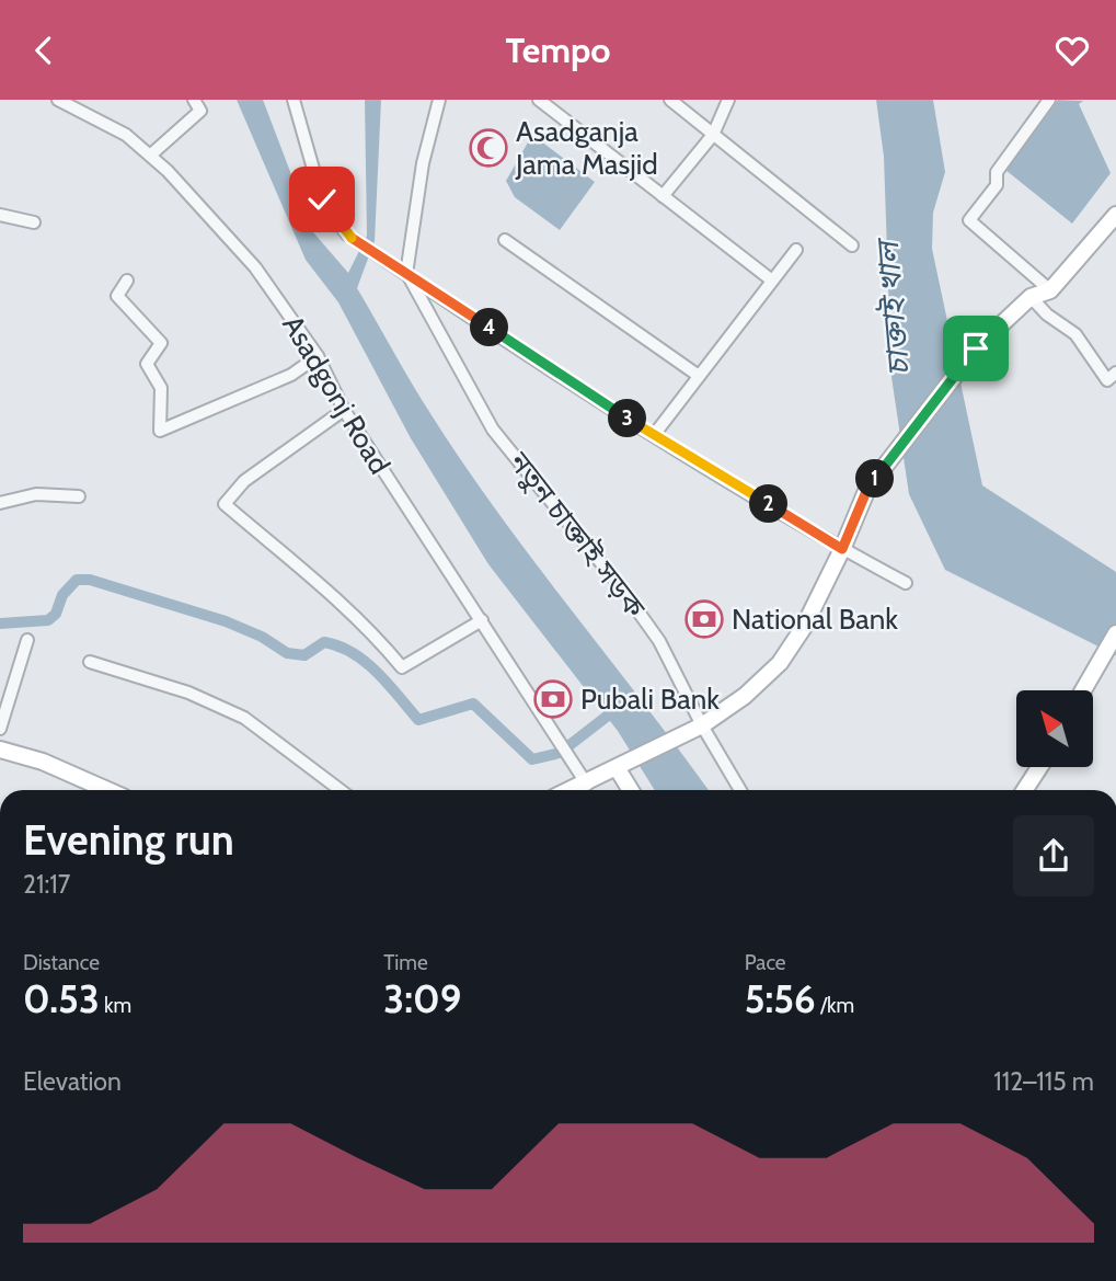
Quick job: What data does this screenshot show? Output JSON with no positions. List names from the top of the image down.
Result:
{
  "streets": {
    "street": ["Asadgonj Road", "নতুন চাক্তাই সড়ক"]
  },
  "water": ["চাক্তাই খাল"],
  "places": {
    "mosque": ["Asadganja Jama Masjid"],
    "bank": ["National Bank", "Pubali Bank"]
  },
  "north": "top left",
  "page": {
    "header": "Tempo",
    "pins": [
      "4",
      "3",
      "1",
      "2"
    ],
    "heading": ["Evening run", "21:17"],
    "stats": [
      ["Distance", "0.53 km"],
      ["Time", "3:09"],
      ["Pace", "5:56 /km"]
    ],
    "chart": ["Elevation", "112–115 m"]
  }
}
